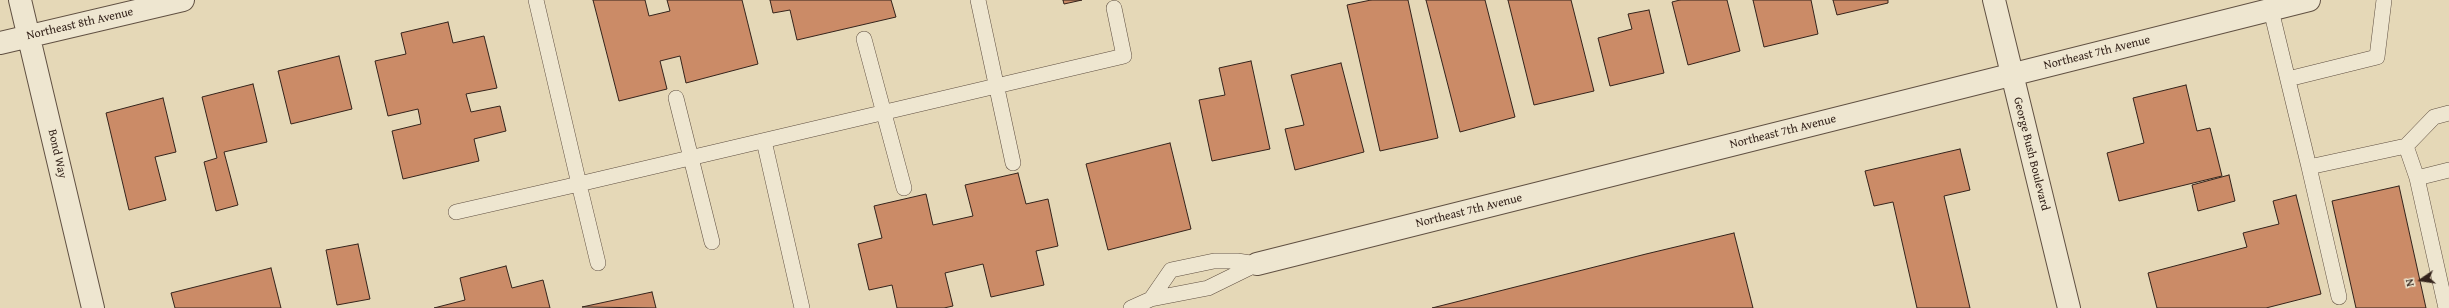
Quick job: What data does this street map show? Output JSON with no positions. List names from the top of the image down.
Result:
{
  "streets": {
    "street": [
      "Northeast 8th Avenue",
      "Northeast 7th Avenue",
      "Bond Way",
      "George Bush Boulevard"
    ]
  },
  "crossings": [
    ["Northeast 8th Avenue", "Bond Way"],
    ["Northeast 7th Avenue", "George Bush Boulevard"]
  ],
  "north": "left"
}
